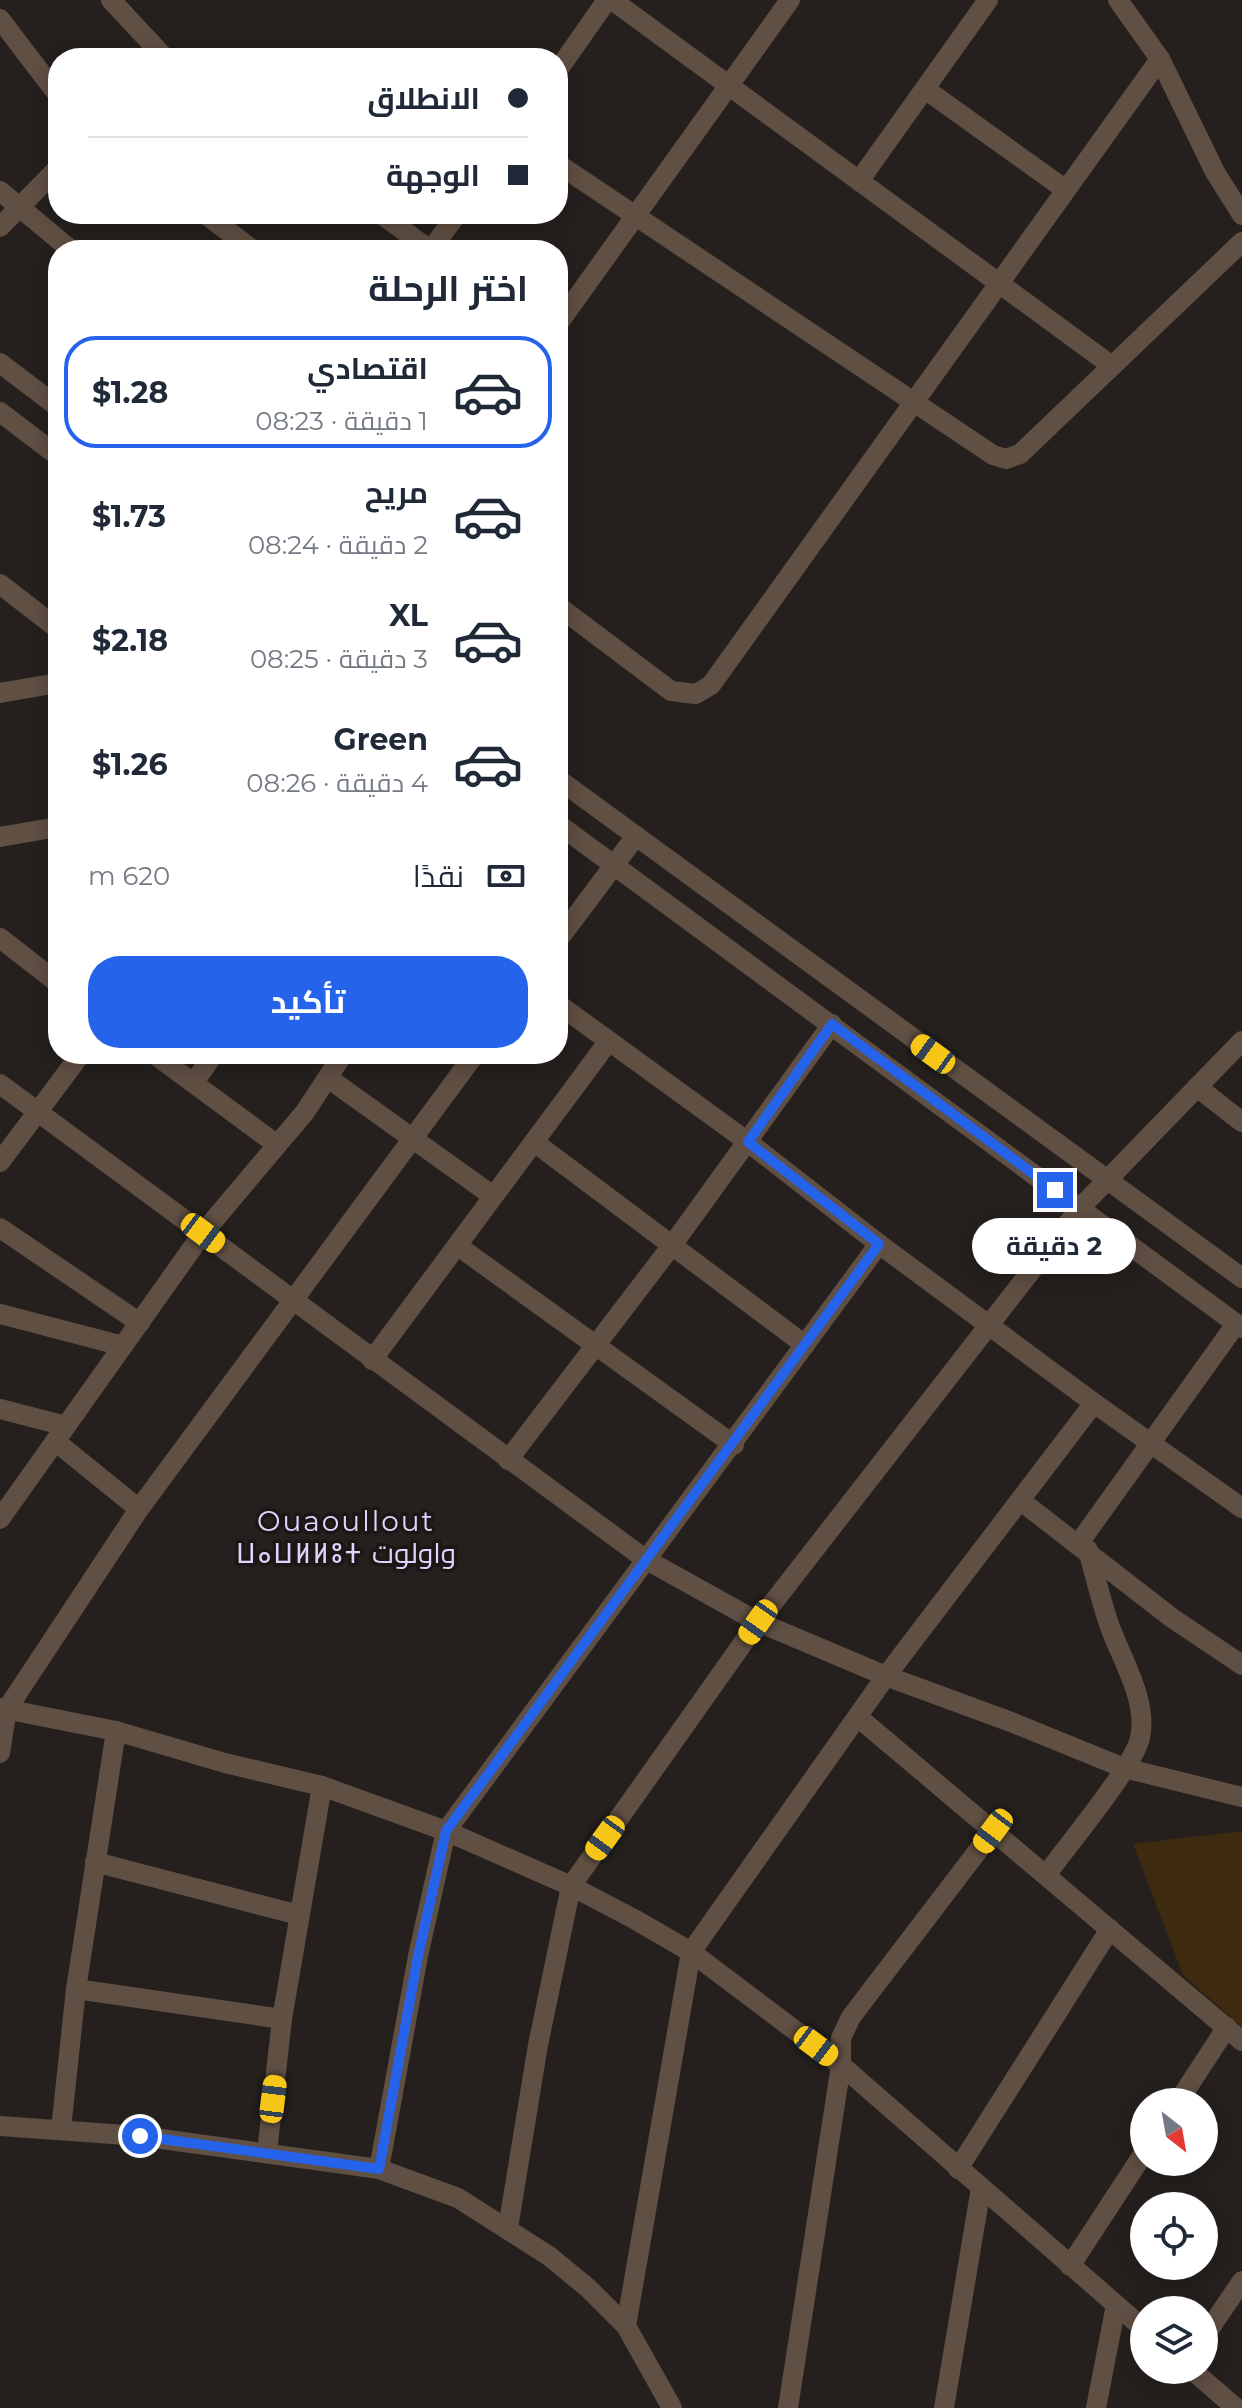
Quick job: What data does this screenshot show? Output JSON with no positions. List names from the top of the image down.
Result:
{
  "districts": ["Ouaoullout ⵡⴰⵡⵍⵍⵓⵜ واولوت"],
  "north": "bottom right",
  "page": {
    "banner": ["الانطلاق", "الوجهة"],
    "heading": "اختر الرحلة",
    "list": [
      {
        "name": "اقتصادي",
        "note": "1 دقيقة · 08:23",
        "value": "$1.28"
      },
      {
        "name": "مريح",
        "note": "2 دقيقة · 08:24",
        "value": "$1.73"
      },
      {
        "name": "XL",
        "note": "3 دقيقة · 08:25",
        "value": "$2.18"
      },
      {
        "name": "Green",
        "note": "4 دقيقة · 08:26",
        "value": "$1.26"
      }
    ],
    "pay": ["نقدًا", "620 m"],
    "buttons": "تأكيد",
    "bubble": "2 دقيقة"
  }
}
